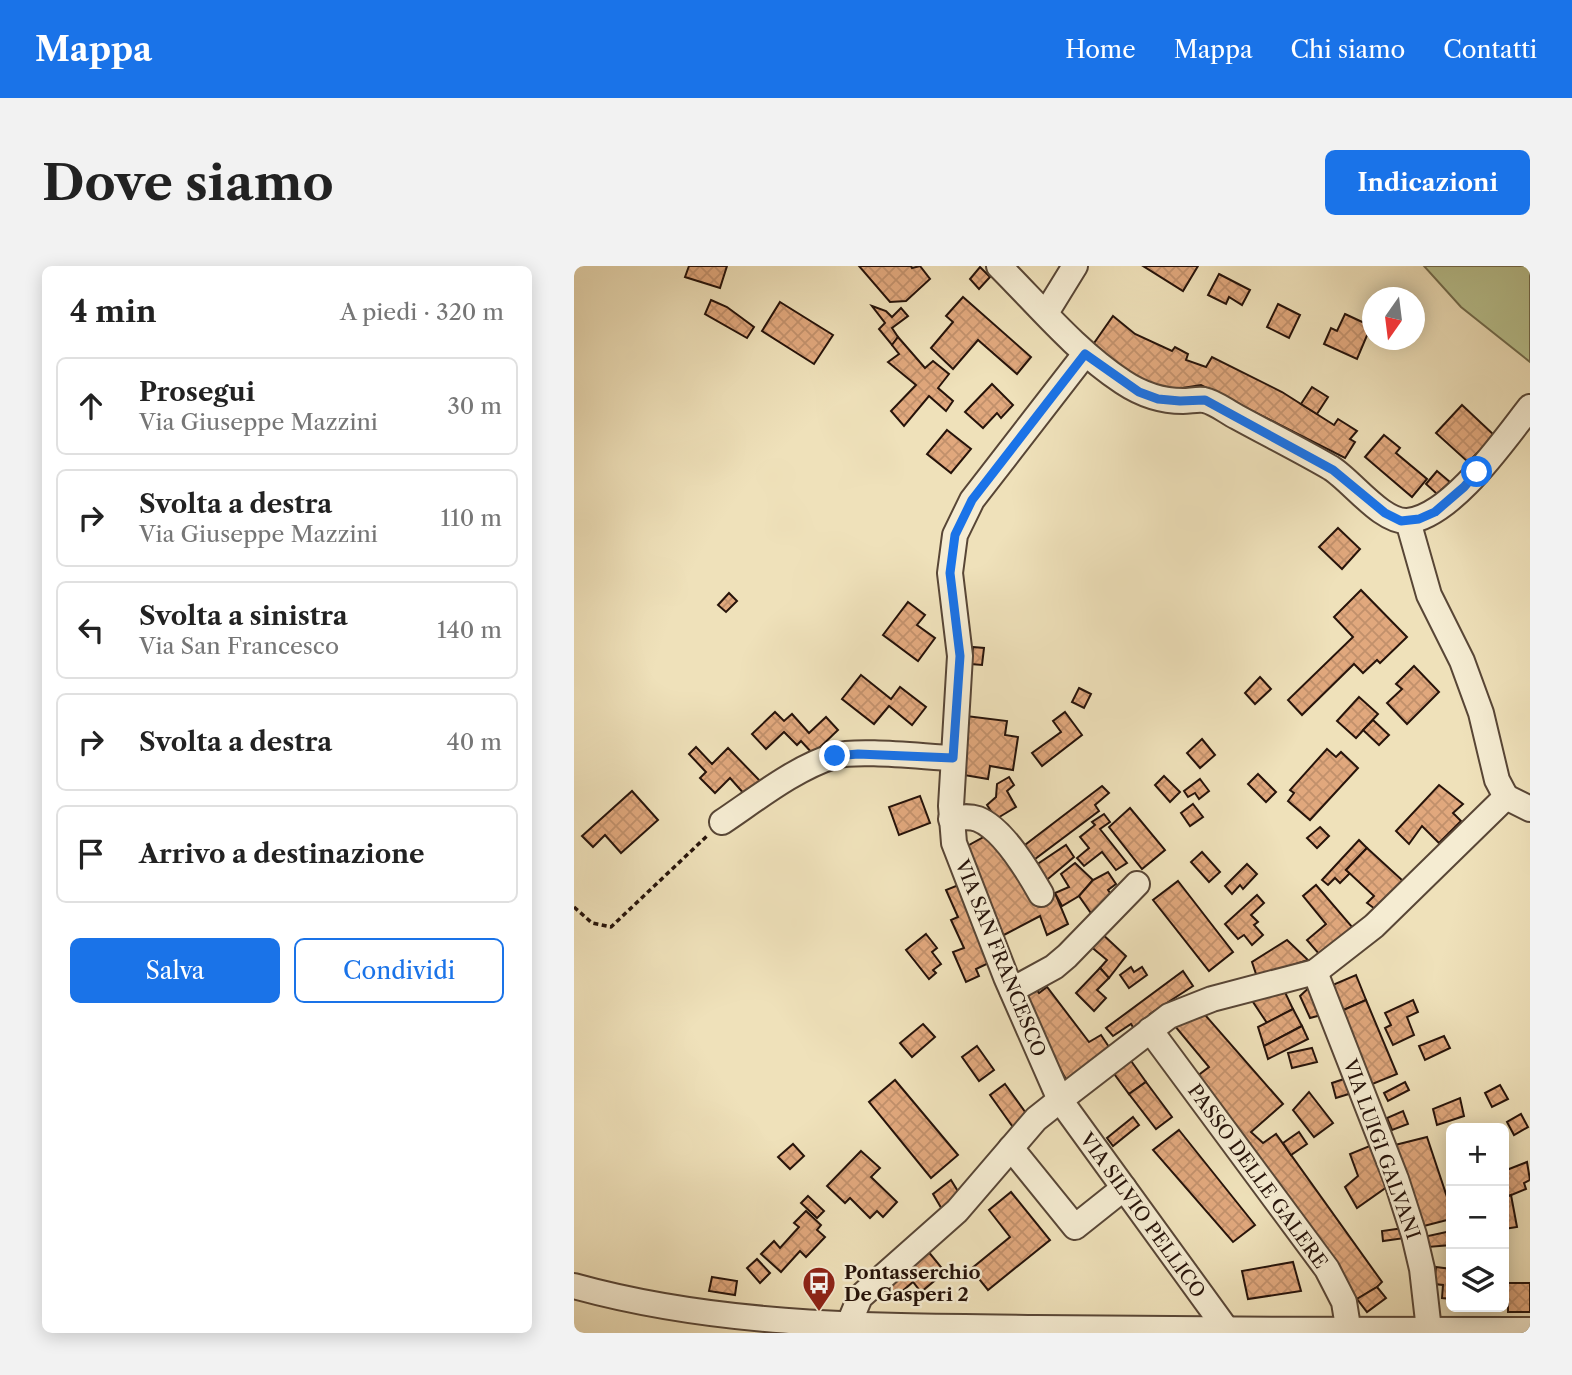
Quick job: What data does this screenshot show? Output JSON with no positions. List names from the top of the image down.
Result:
{
  "streets": {
    "street": [
      "VIA SAN FRANCESCO",
      "VIA LUIGI GALVANI",
      "PASSO DELLE GALERE",
      "VIA SILVIO PELLICO"
    ]
  },
  "crossings": [
    ["VIA SAN FRANCESCO", "VIA SILVIO PELLICO"]
  ],
  "places": {
    "bus stop": ["Pontasserchio De Gasperi 2"]
  },
  "north": "bottom",
  "page": {
    "header": "Mappa",
    "nav": [
      "Home",
      "Mappa",
      "Chi siamo",
      "Contatti"
    ],
    "buttons": [
      "Indicazioni",
      ["Salva", "Condividi"]
    ],
    "title": "Dove siamo",
    "heading": ["4 min", "A piedi · 320 m"],
    "list": [
      ["Prosegui", "Via Giuseppe Mazzini", "30 m"],
      ["Svolta a destra", "Via Giuseppe Mazzini", "110 m"],
      ["Svolta a sinistra", "Via San Francesco", "140 m"],
      ["Svolta a destra", "40 m"],
      "Arrivo a destinazione"
    ],
    "map_buttons": ["+", "−"]
  }
}
